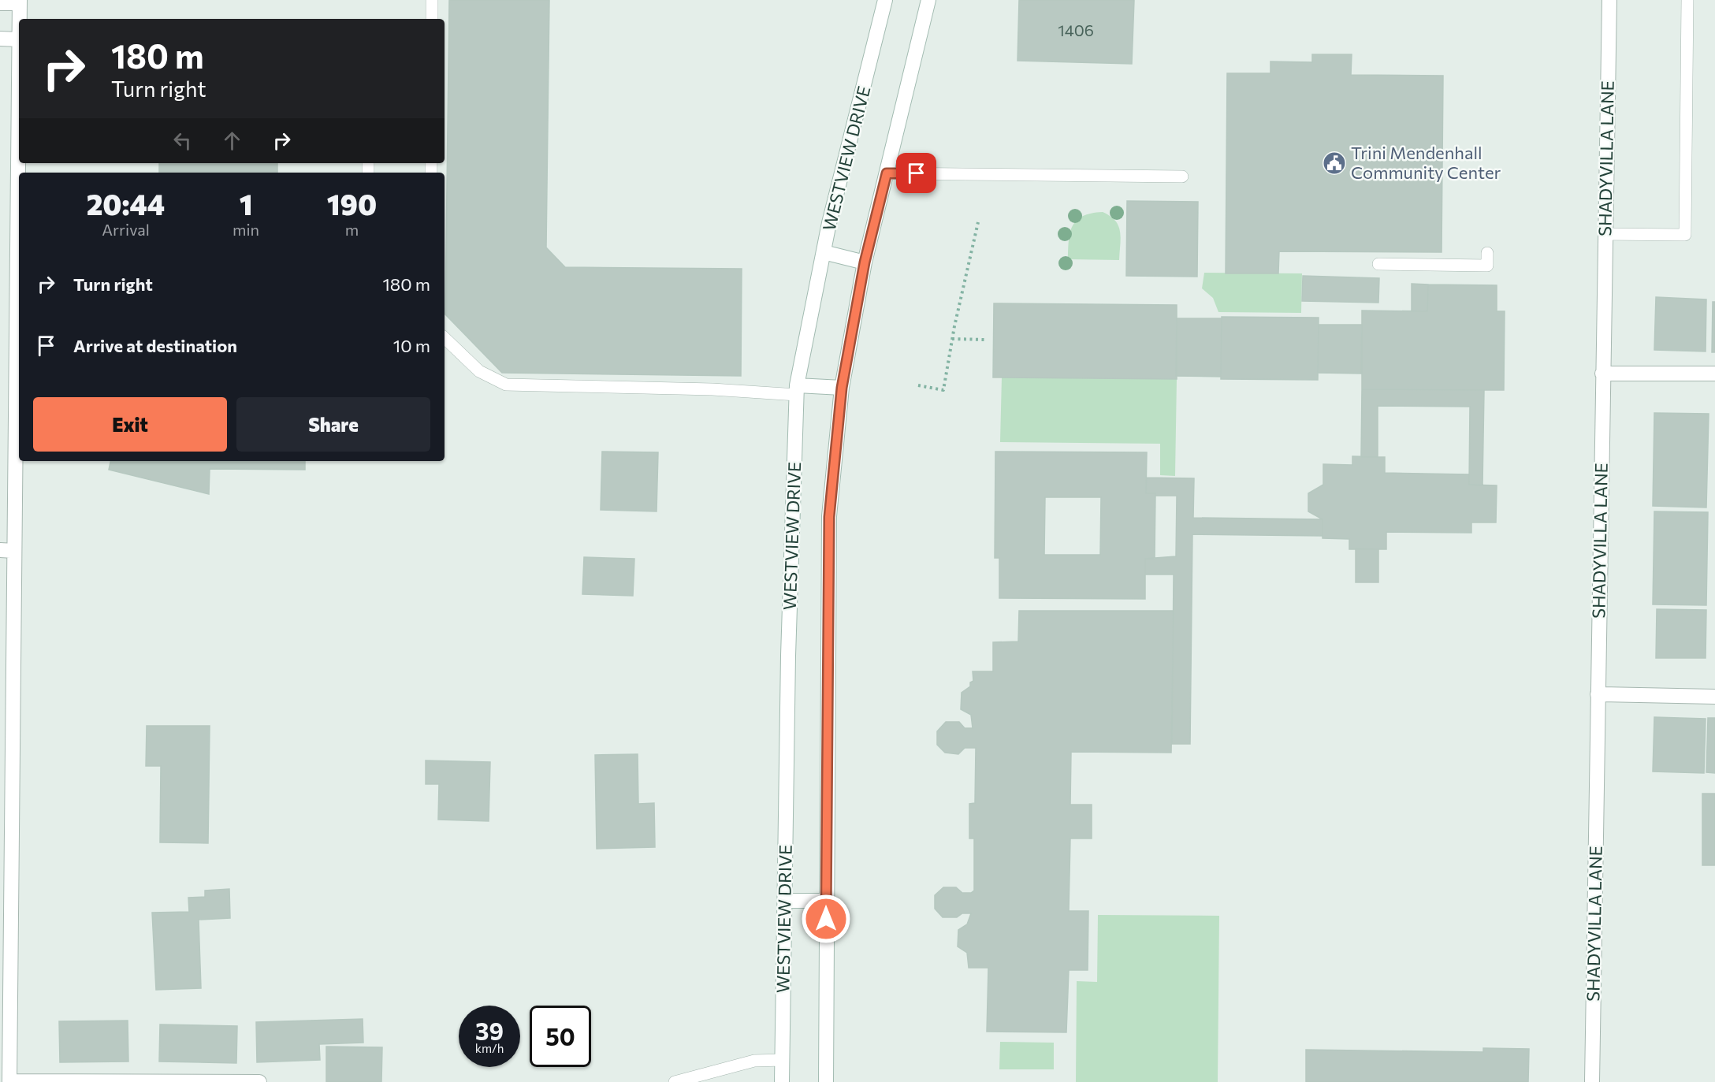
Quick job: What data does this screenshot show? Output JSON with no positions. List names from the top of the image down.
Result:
{
  "streets": {
    "street": ["WESTVIEW DRIVE", "SHADYVILLA LANE"]
  },
  "places": {
    "public building": ["Trini Mendenhall Community Center"]
  },
  "house_numbers": ["1406"],
  "page": {
    "turn": ["180 m", "Turn right"],
    "eta": [
      "20:44",
      "Arrival",
      "1",
      "min",
      "190",
      "m"
    ],
    "list": [
      {
        "name": "Turn right",
        "value": "180 m"
      },
      {
        "name": "Arrive at destination",
        "value": "10 m"
      }
    ],
    "buttons": ["Exit", "Share"],
    "speed": "39 km/h",
    "limit": "50"
  }
}
